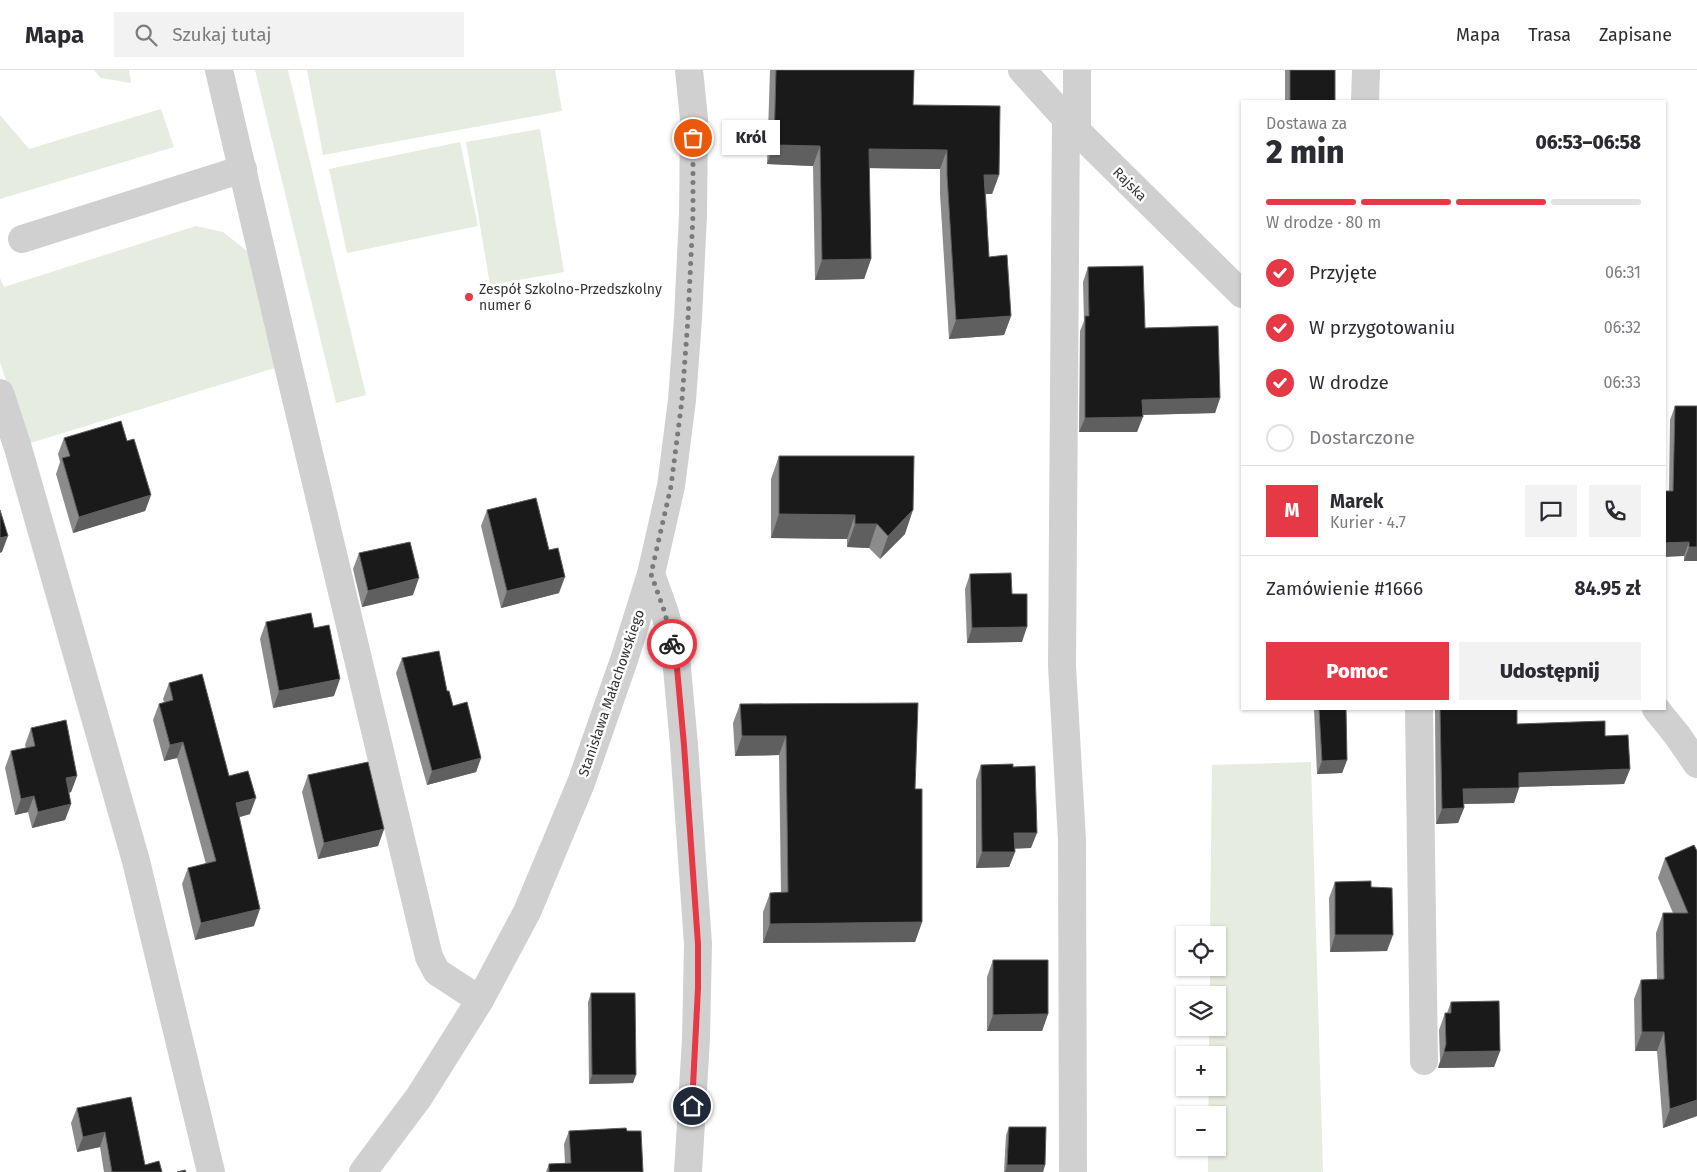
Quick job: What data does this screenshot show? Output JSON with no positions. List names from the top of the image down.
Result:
{
  "streets": {
    "street": ["Rajska", "Stanisława Małachowskiego"]
  },
  "places": ["Król", "Zespół Szkolno-Przedszkolny numer 6"],
  "page": {
    "header": "Mapa",
    "search": "Szukaj tutaj",
    "nav": ["Mapa", "Trasa", "Zapisane"],
    "heading": ["2 min", "Dostawa za", "06:53–06:58"],
    "panel": [
      "Marek",
      "Kurier · 4.7",
      "Zamówienie #1666",
      "84.95 zł"
    ],
    "bubble": "Król",
    "bar": "W drodze · 80 m",
    "list": [
      ["Przyjęte", "06:31"],
      ["W przygotowaniu", "06:32"],
      ["W drodze", "06:33"],
      "Dostarczone"
    ],
    "round": "M",
    "buttons": ["Pomoc", "Udostępnij"],
    "map_buttons": ["+", "−"]
  }
}
